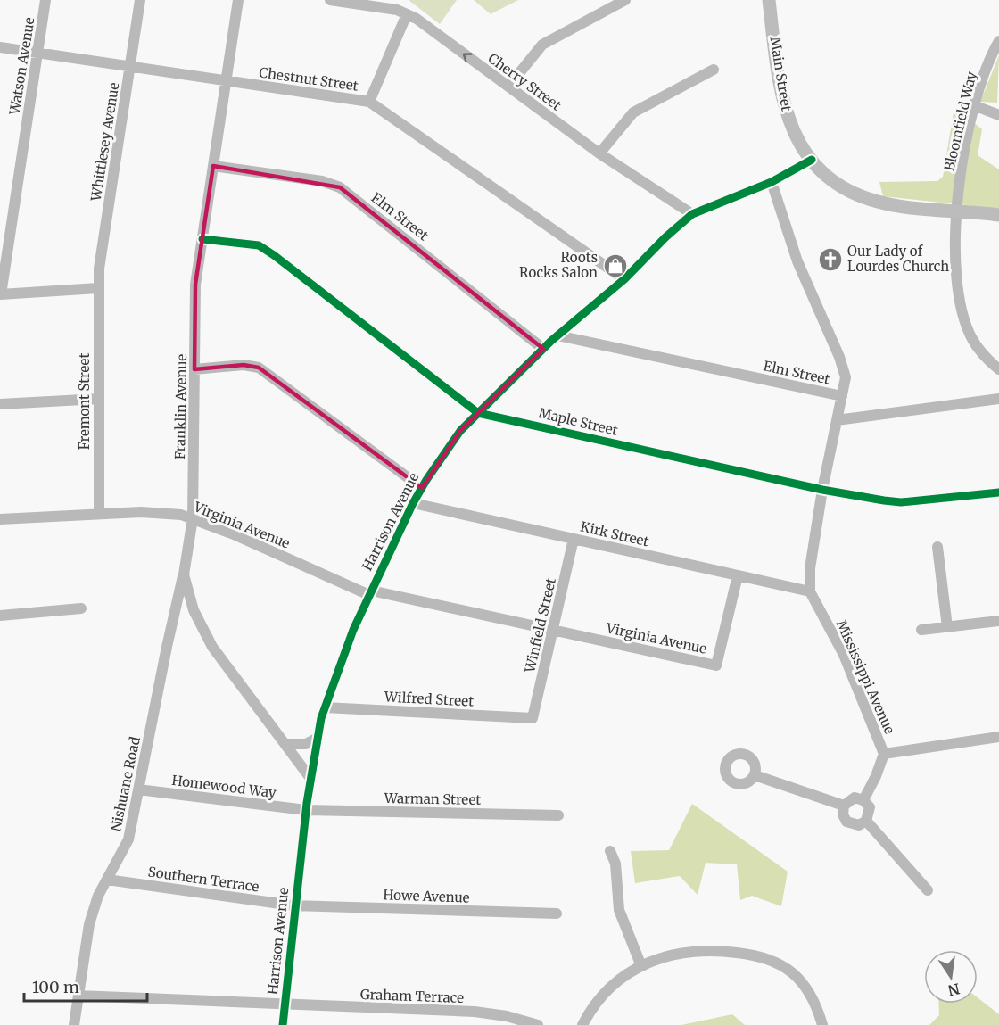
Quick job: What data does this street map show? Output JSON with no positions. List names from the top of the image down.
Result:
{
  "streets": {
    "main road": ["Main Street"],
    "street": [
      "Watson Avenue",
      "Chestnut Street",
      "Cherry Street",
      "Bloomfield Way",
      "Whittlesey Avenue",
      "Elm Street",
      "Fremont Street",
      "Franklin Avenue",
      "Maple Street",
      "Harrison Avenue",
      "Virginia Avenue",
      "Kirk Street",
      "Winfield Street",
      "Mississippi Avenue",
      "Wilfred Street",
      "Nishuane Road",
      "Homewood Way",
      "Warman Street",
      "Southern Terrace",
      "Howe Avenue",
      "Graham Terrace"
    ]
  },
  "crossings": [
    ["Watson Avenue", "Chestnut Street"],
    ["Main Street", "Bloomfield Way"],
    ["Chestnut Street", "Whittlesey Avenue"],
    ["Chestnut Street", "Franklin Avenue"],
    ["Chestnut Street", "Harrison Avenue"],
    ["Cherry Street", "Harrison Avenue"],
    ["Whittlesey Avenue", "Fremont Street"],
    ["Elm Street", "Franklin Avenue"],
    ["Elm Street", "Harrison Avenue"],
    ["Elm Street", "Mississippi Avenue"],
    ["Fremont Street", "Virginia Avenue"],
    ["Franklin Avenue", "Maple Street"],
    ["Franklin Avenue", "Harrison Avenue"],
    ["Franklin Avenue", "Virginia Avenue"],
    ["Franklin Avenue", "Nishuane Road"],
    ["Maple Street", "Harrison Avenue"],
    ["Maple Street", "Mississippi Avenue"],
    ["Harrison Avenue", "Virginia Avenue"],
    ["Harrison Avenue", "Kirk Street"],
    ["Harrison Avenue", "Mississippi Avenue"],
    ["Harrison Avenue", "Wilfred Street"],
    ["Harrison Avenue", "Homewood Way"],
    ["Harrison Avenue", "Warman Street"],
    ["Harrison Avenue", "Southern Terrace"],
    ["Harrison Avenue", "Howe Avenue"],
    ["Harrison Avenue", "Graham Terrace"],
    ["Virginia Avenue", "Kirk Street"],
    ["Virginia Avenue", "Winfield Street"],
    ["Kirk Street", "Winfield Street"],
    ["Kirk Street", "Mississippi Avenue"],
    ["Winfield Street", "Wilfred Street"],
    ["Nishuane Road", "Homewood Way"],
    ["Nishuane Road", "Southern Terrace"],
    ["Nishuane Road", "Graham Terrace"],
    ["Homewood Way", "Warman Street"],
    ["Southern Terrace", "Howe Avenue"]
  ],
  "places": {
    "church": ["Our Lady of Lourdes Church"],
    "shop": ["Roots Rocks Salon"]
  },
  "scale_bar": "100 m",
  "north": "bottom"
}
